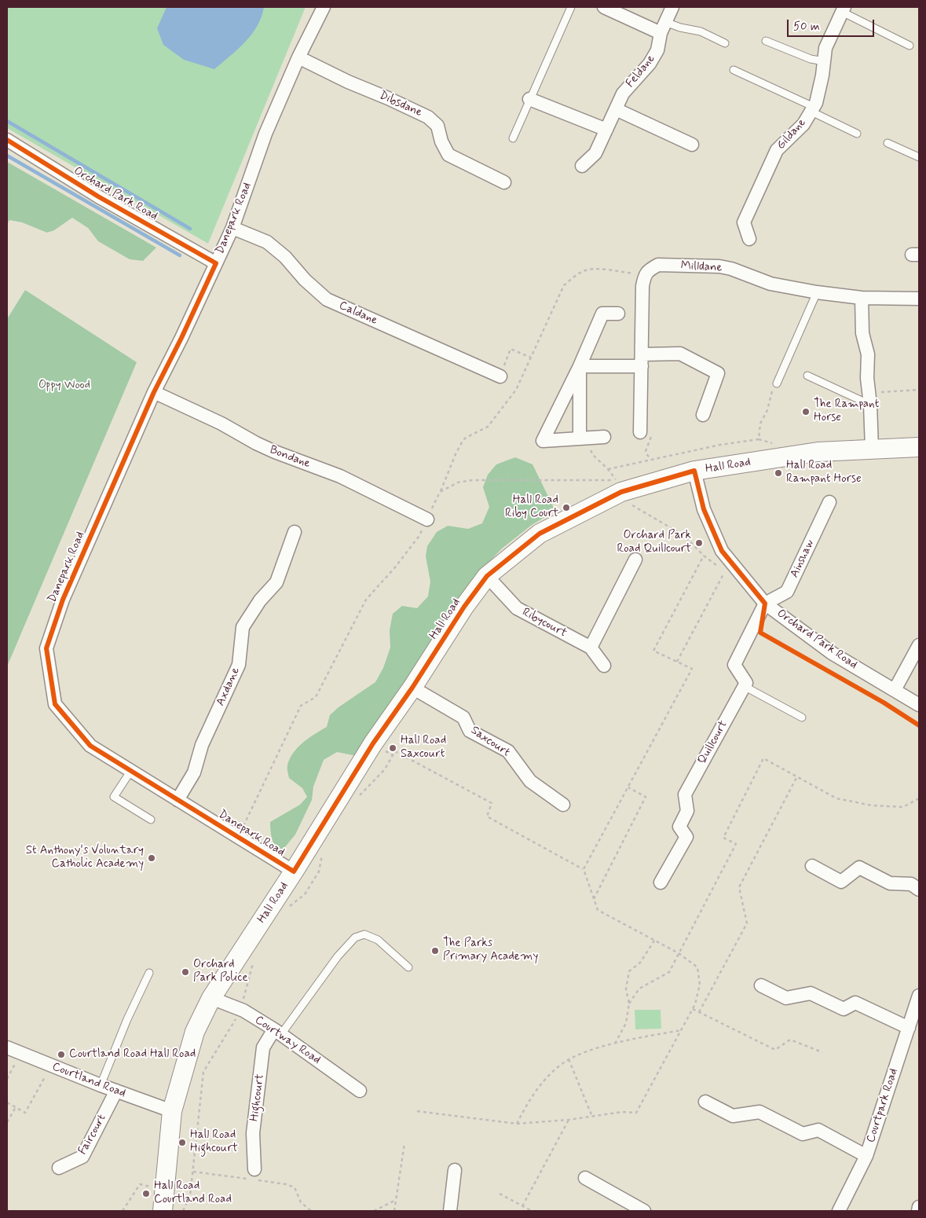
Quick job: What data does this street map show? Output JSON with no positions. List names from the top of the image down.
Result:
{
  "streets": {
    "street": [
      "Feldane",
      "Dibsdane",
      "Gildane",
      "Orchard Park Road",
      "Danepark Road",
      "Milldane",
      "Caldane",
      "Bondane",
      "Hall Road",
      "Ainshaw",
      "Ribycourt",
      "Axdane",
      "Saxcourt",
      "Quillcourt",
      "Courtway Road",
      "Courtland Road",
      "Highcourt",
      "Courtpark Road",
      "Faircourt"
    ]
  },
  "crossings": [
    ["Dibsdane", "Danepark Road"],
    ["Orchard Park Road", "Danepark Road"],
    ["Orchard Park Road", "Hall Road"],
    ["Orchard Park Road", "Ainshaw"],
    ["Danepark Road", "Caldane"],
    ["Danepark Road", "Bondane"],
    ["Danepark Road", "Hall Road"],
    ["Danepark Road", "Axdane"],
    ["Hall Road", "Ribycourt"],
    ["Hall Road", "Saxcourt"],
    ["Hall Road", "Courtway Road"],
    ["Hall Road", "Courtland Road"],
    ["Courtway Road", "Highcourt"],
    ["Courtland Road", "Faircourt"]
  ],
  "parks": ["Oppy Wood"],
  "places": [
    "The Rampant Horse",
    "Hall Road Rampant Horse",
    "Hall Road Riby Court",
    "Orchard Park Road Quillcourt",
    "Hall Road Saxcourt",
    "St Anthony's Voluntary Catholic Academy",
    "The Parks Primary Academy",
    "Orchard Park Police",
    "Courtland Road Hall Road",
    "Hall Road Highcourt",
    "Hall Road Courtland Road"
  ],
  "scale_bar": "50 m"
}
